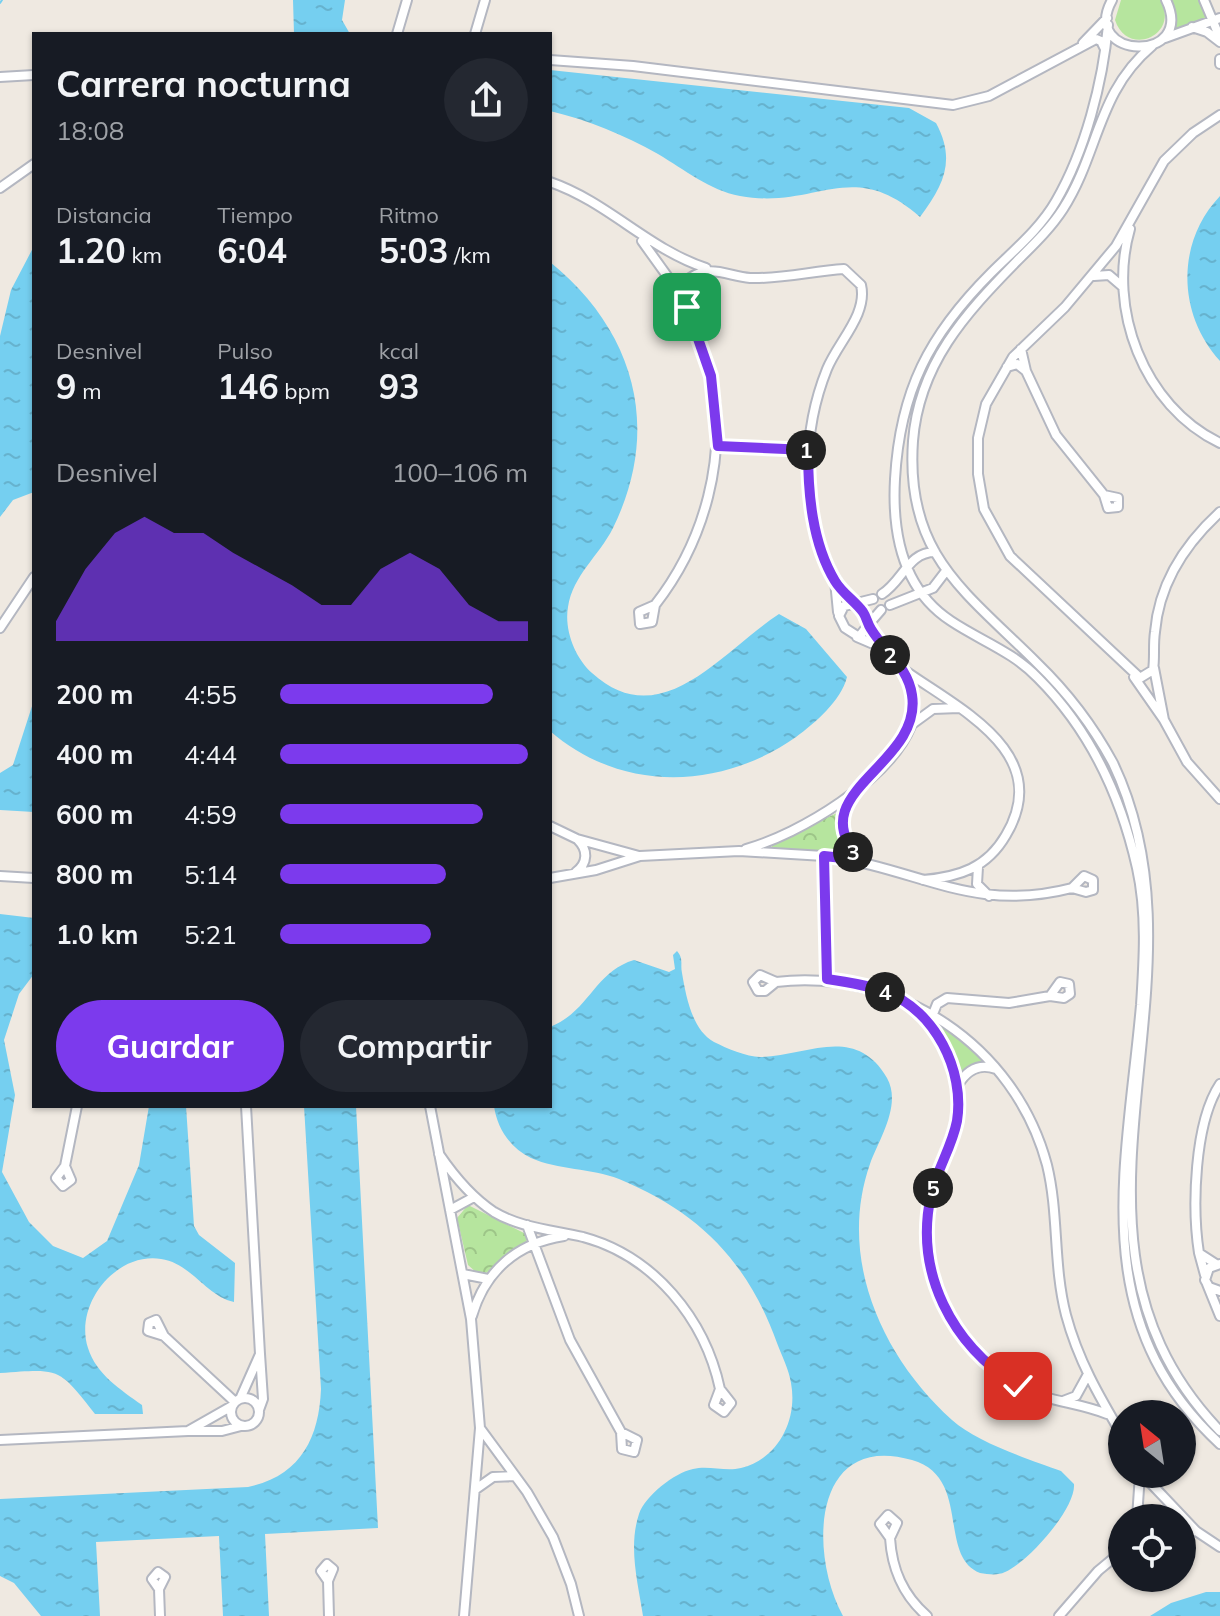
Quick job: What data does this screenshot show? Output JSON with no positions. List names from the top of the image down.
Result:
{
  "north": "top left",
  "page": {
    "heading": ["Carrera nocturna", "18:08"],
    "stats": [
      ["Distancia", "1.20 km"],
      ["Tiempo", "6:04"],
      ["Ritmo", "5:03 /km"],
      ["Desnivel", "9 m"],
      ["Pulso", "146 bpm"],
      ["kcal", "93"]
    ],
    "pins": [
      "1",
      "2",
      "3",
      "4",
      "5"
    ],
    "chart": ["Desnivel", "100–106 m"],
    "list": [
      {
        "name": "200 m",
        "note": "4:55"
      },
      {
        "name": "400 m",
        "note": "4:44"
      },
      {
        "name": "600 m",
        "note": "4:59"
      },
      {
        "name": "800 m",
        "note": "5:14"
      },
      {
        "name": "1.0 km",
        "note": "5:21"
      }
    ],
    "buttons": ["Guardar", "Compartir"]
  }
}
